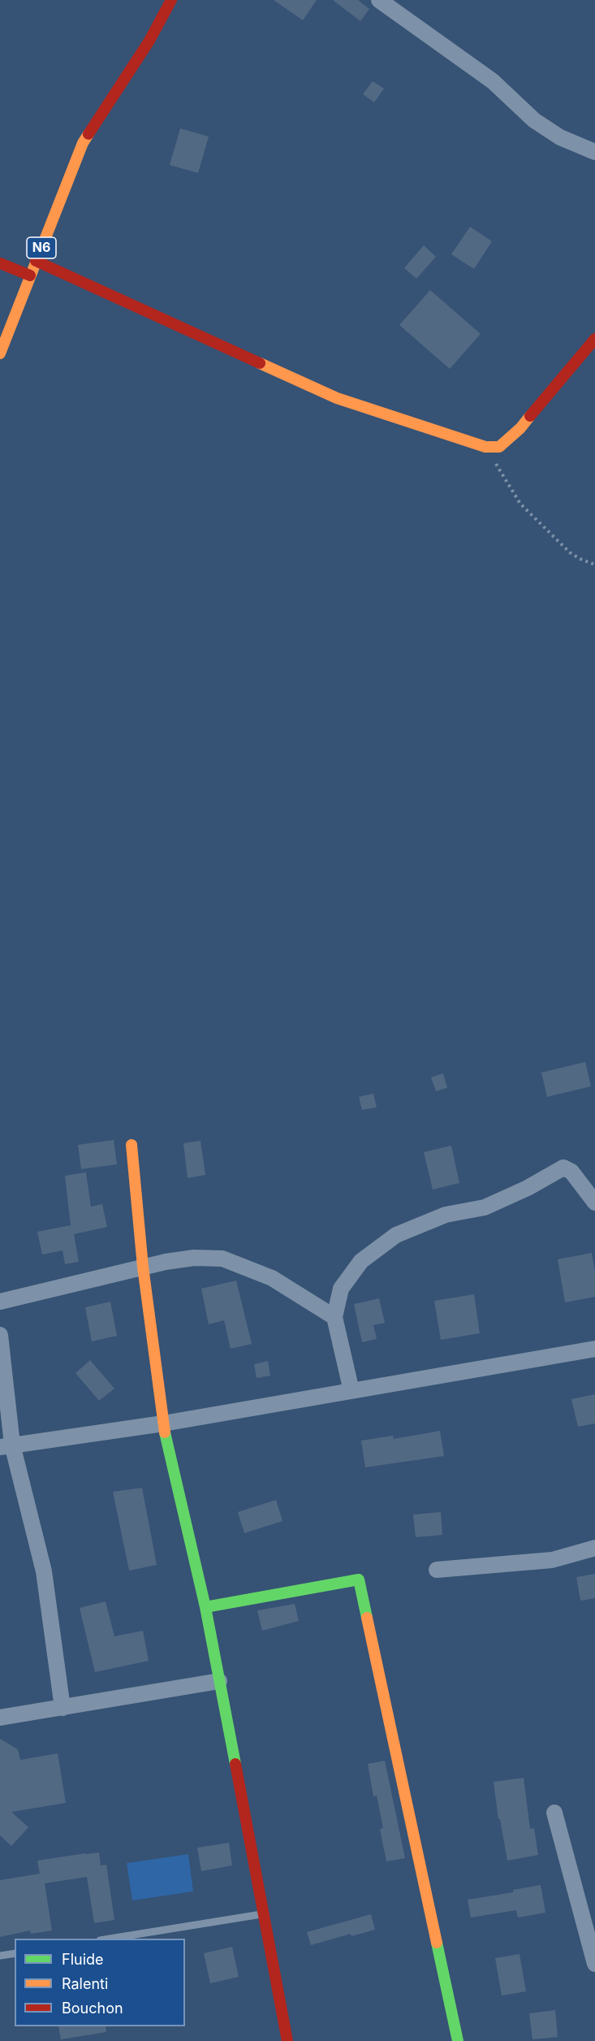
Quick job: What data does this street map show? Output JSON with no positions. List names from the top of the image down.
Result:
{
  "streets": {
    "main road": ["N6"]
  },
  "legend": ["Fluide", "Ralenti", "Bouchon"]
}
